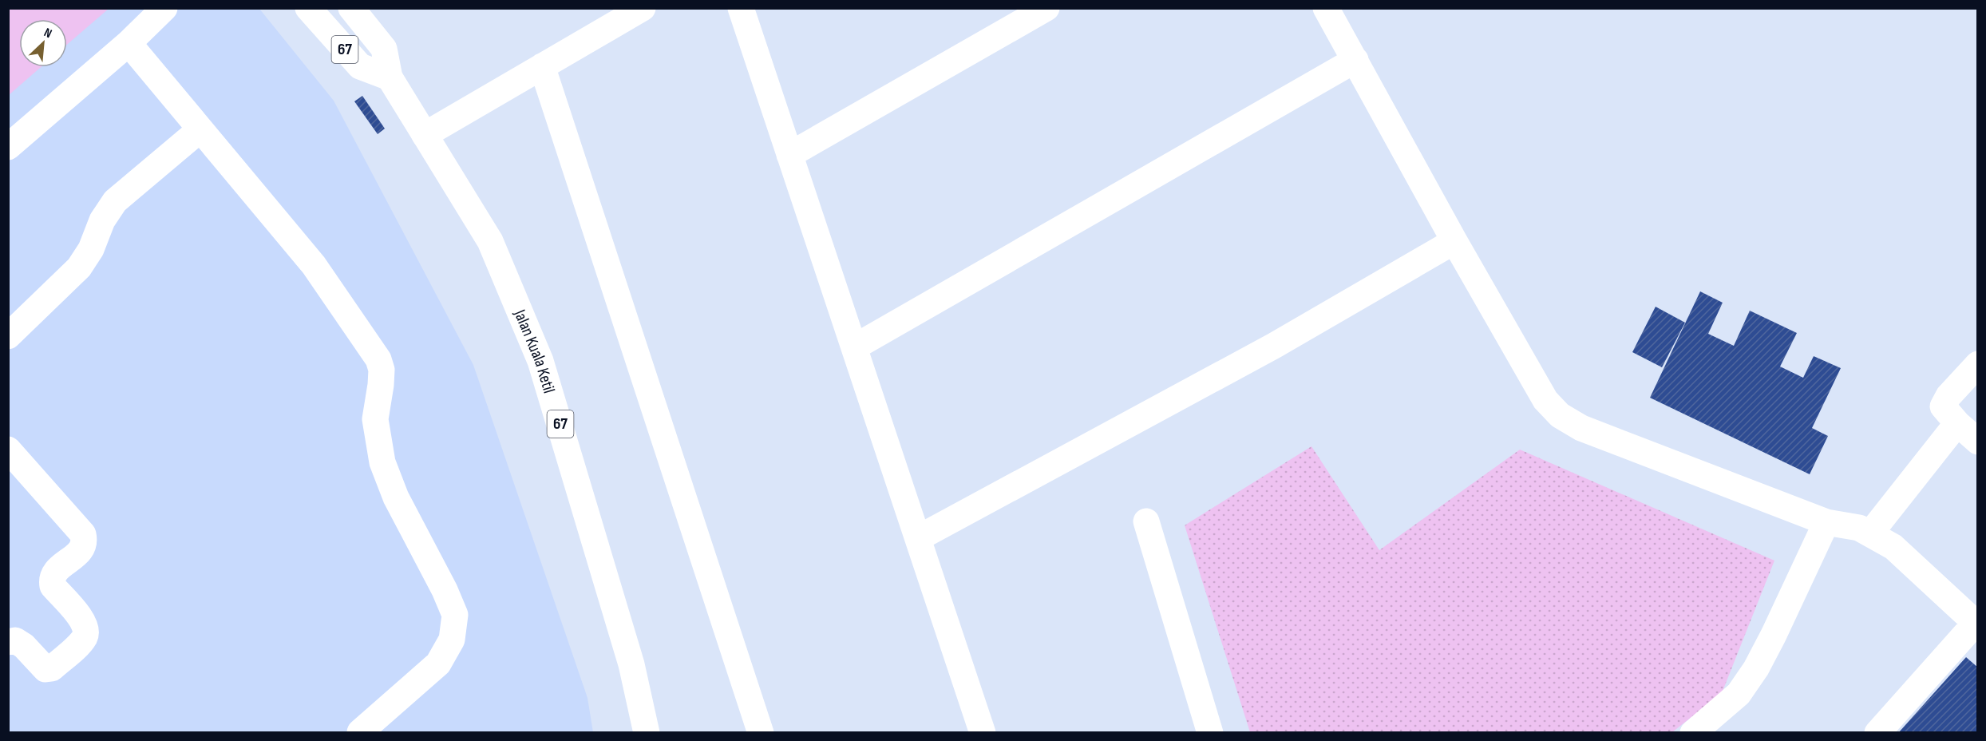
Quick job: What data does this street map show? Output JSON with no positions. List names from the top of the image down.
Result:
{
  "streets": {
    "street": ["67", "Jalan Kuala Ketil"]
  },
  "crossings": [
    ["67", "Jalan Kuala Ketil"]
  ],
  "north": "top right"
}
